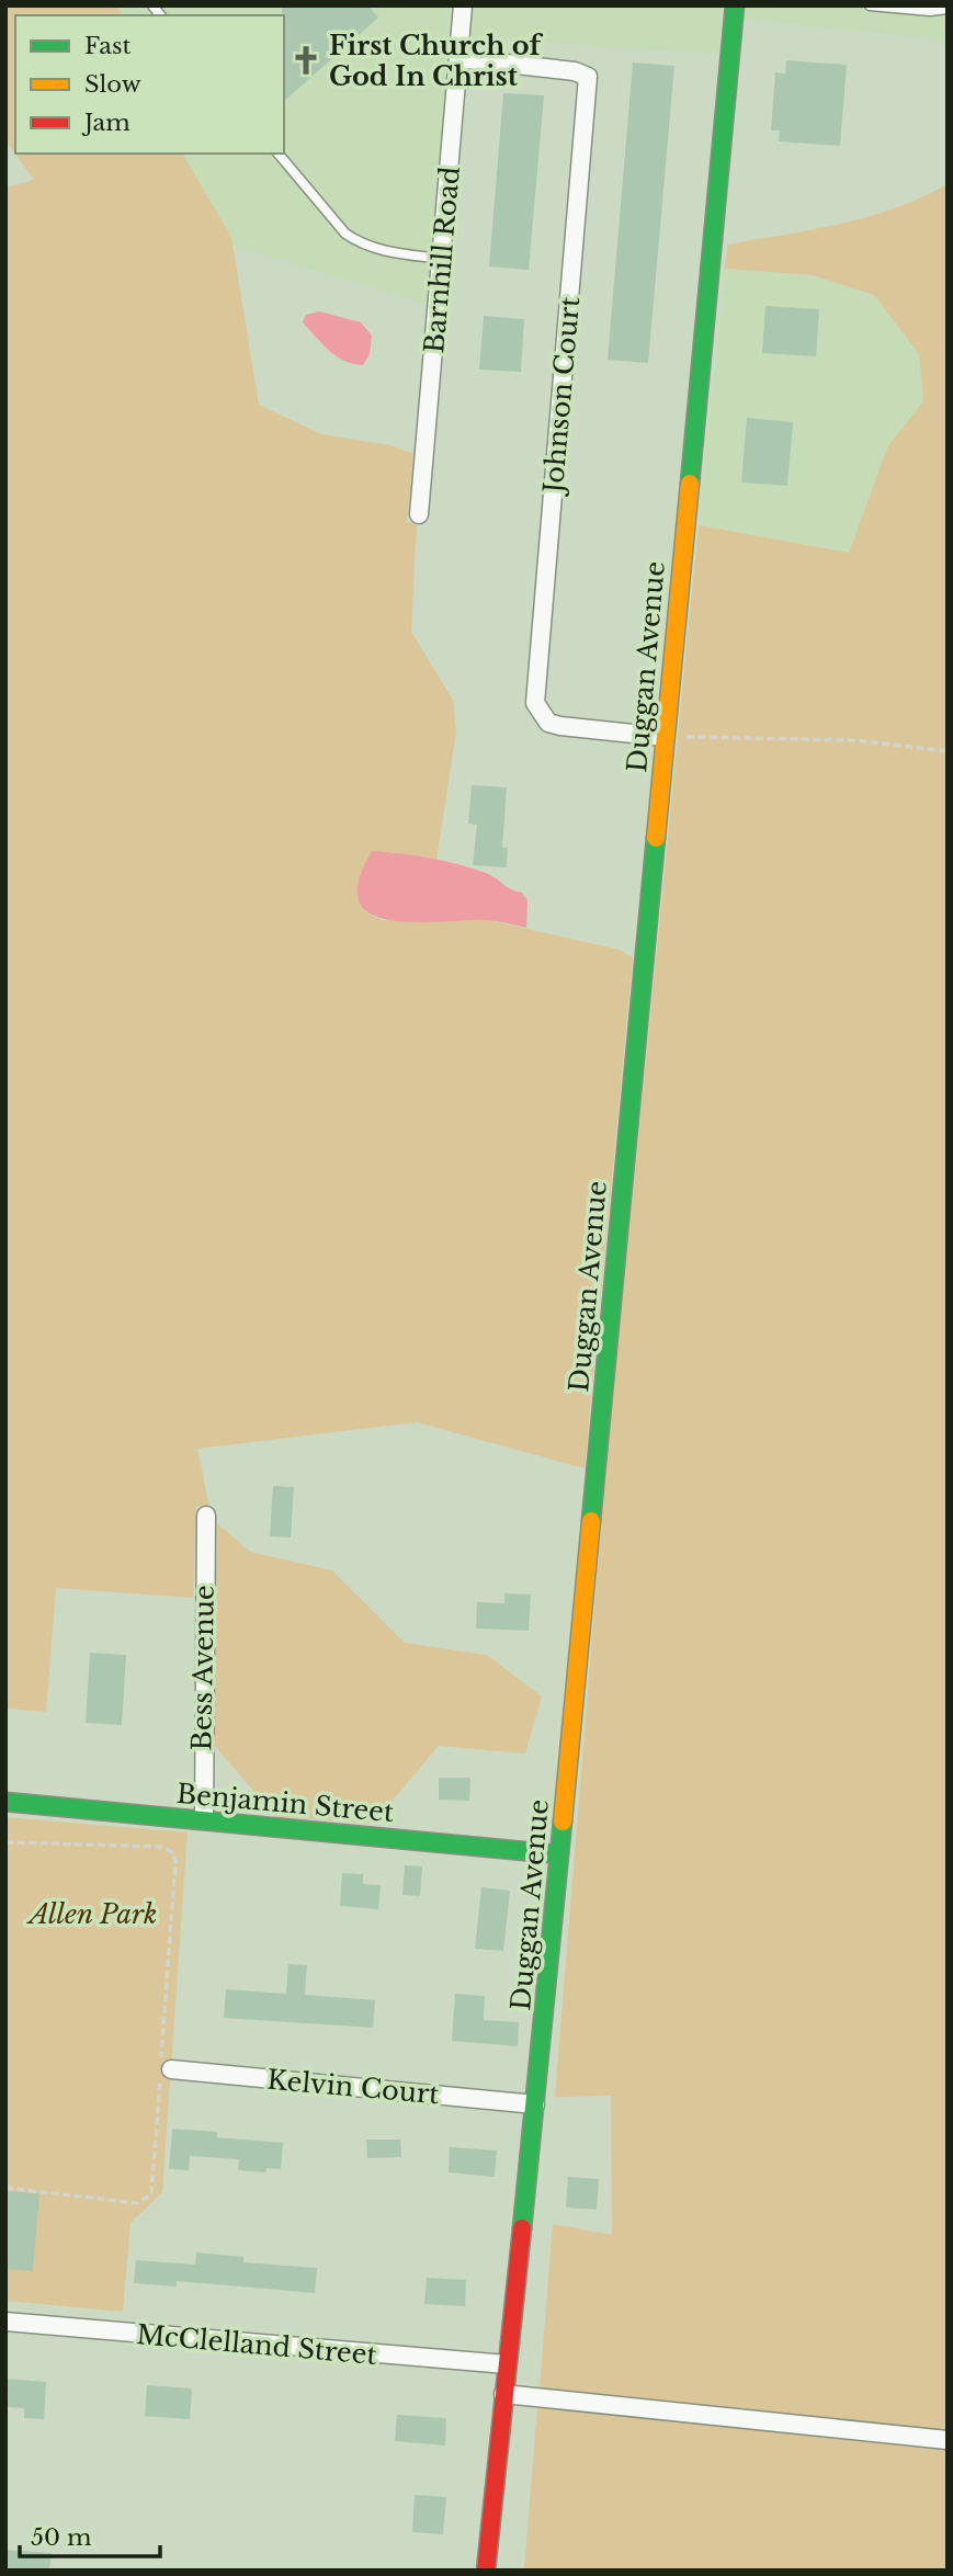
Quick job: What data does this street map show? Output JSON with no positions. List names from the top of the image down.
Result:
{
  "streets": {
    "street": [
      "Barnhill Road",
      "Johnson Court",
      "Duggan Avenue",
      "Bess Avenue",
      "Benjamin Street",
      "Kelvin Court",
      "McClelland Street"
    ]
  },
  "crossings": [
    ["Barnhill Road", "Johnson Court"],
    ["Johnson Court", "Duggan Avenue"],
    ["Duggan Avenue", "Benjamin Street"],
    ["Duggan Avenue", "Kelvin Court"],
    ["Duggan Avenue", "McClelland Street"],
    ["Bess Avenue", "Benjamin Street"]
  ],
  "parks": ["Allen Park"],
  "places": {
    "church": ["First Church of God In Christ"]
  },
  "legend": ["Fast", "Slow", "Jam"],
  "scale_bar": "50 m"
}
